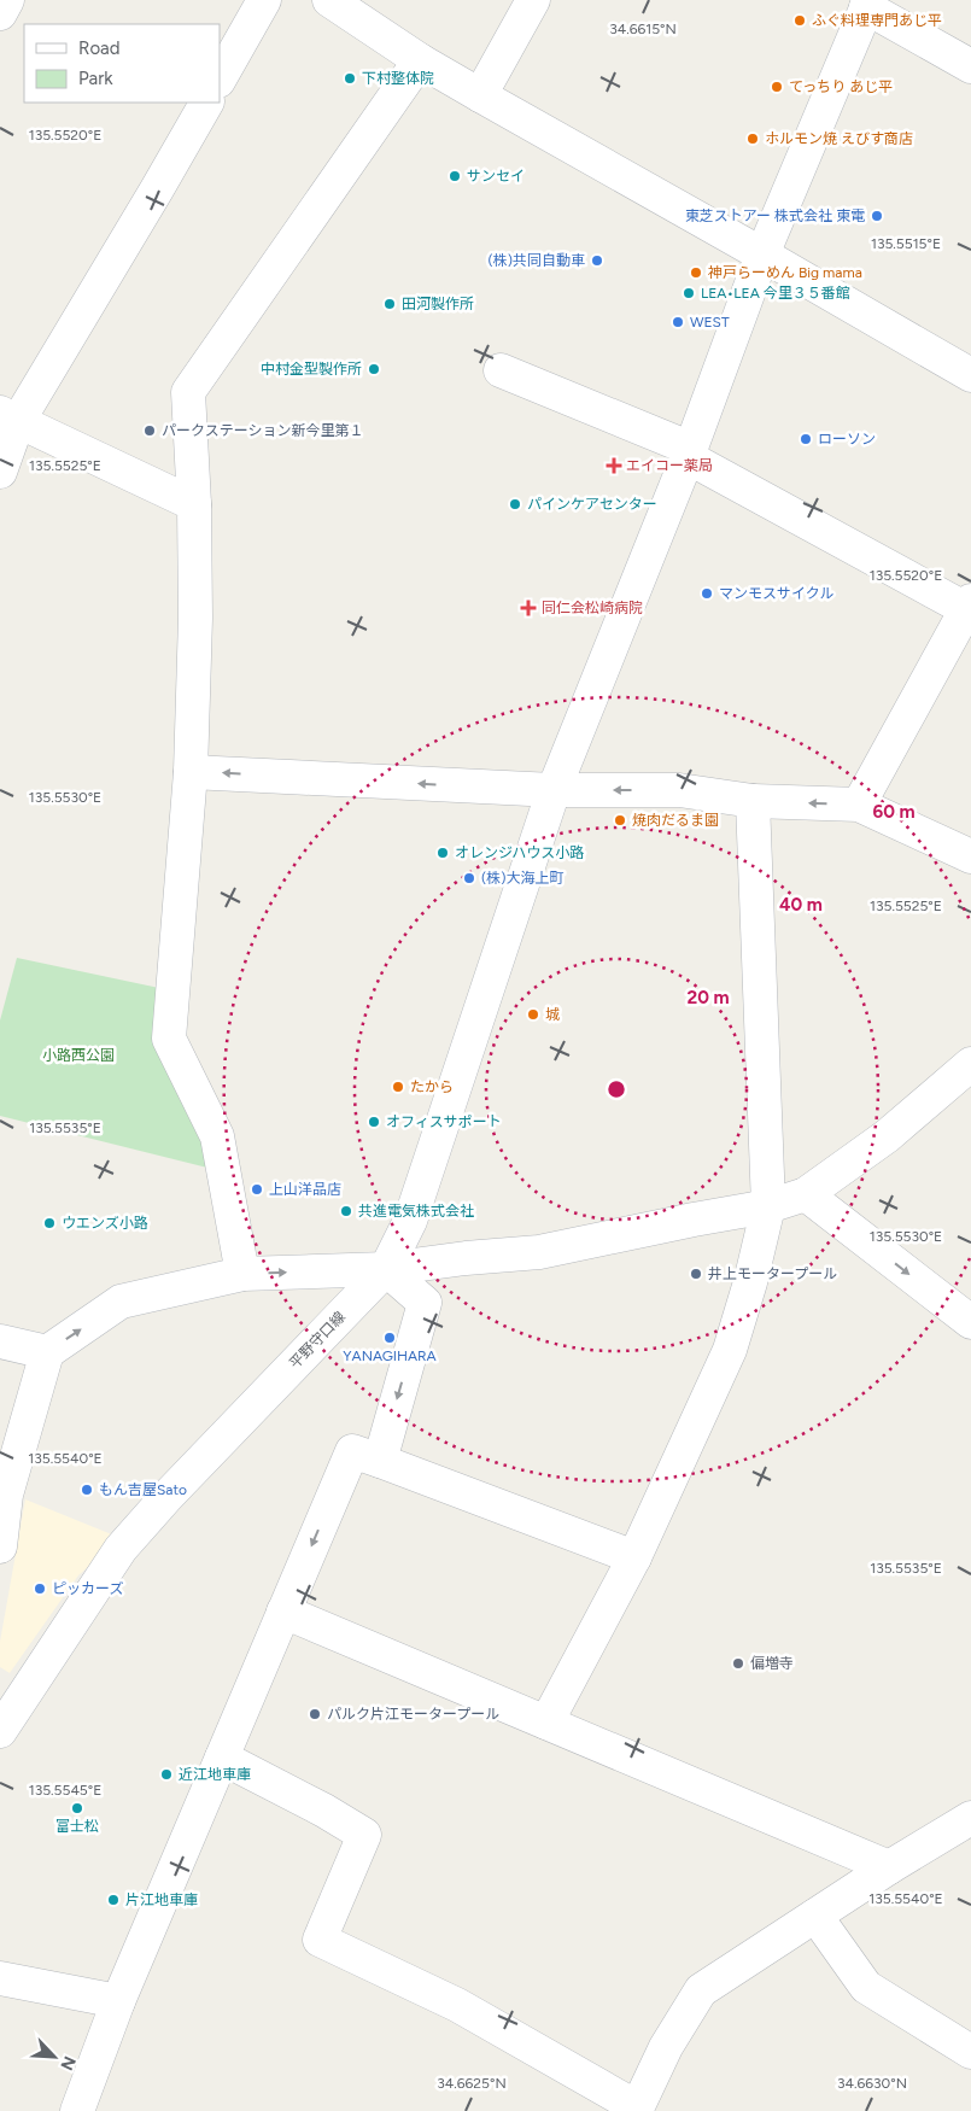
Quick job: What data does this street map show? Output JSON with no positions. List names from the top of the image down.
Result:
{
  "streets": {
    "street": ["平野守口線"]
  },
  "parks": ["小路西公園"],
  "places": {
    "other": [
      "ふぐ料理専門あじ平",
      "下村整体院",
      "てっちり あじ平",
      "ホルモン焼 えびす商店",
      "サンセイ",
      "東芝ストアー 株式会社 東電",
      "(株)共同自動車",
      "神戸らーめん Big mama",
      "LEA•LEA 今里３５番館",
      "田河製作所",
      "WEST",
      "中村金型製作所",
      "パークステーション新今里第１",
      "ローソン",
      "パインケアセンター",
      "マンモスサイクル",
      "焼肉だるま園",
      "オレンジハウス小路",
      "(株)大海上町",
      "城",
      "たから",
      "オフィスサポート",
      "上山洋品店",
      "共進電気株式会社",
      "ウエンズ小路",
      "井上モータープール",
      "YANAGIHARA",
      "もん吉屋Sato",
      "ピッカーズ",
      "偏増寺",
      "パルク片江モータープール",
      "近江地車庫",
      "富士松",
      "片江地車庫"
    ],
    "health": ["エイコー薬局", "同仁会松崎病院"]
  },
  "legend": ["Road", "Park"],
  "north": "bottom right",
  "coordinates": [
    "34.6615°N",
    "135.5520°E",
    "135.5515°E",
    "135.5525°E",
    "135.5530°E",
    "135.5535°E",
    "135.5540°E",
    "135.5545°E",
    "34.6625°N",
    "34.6630°N"
  ],
  "rings": ["60 m", "40 m", "20 m"]
}
